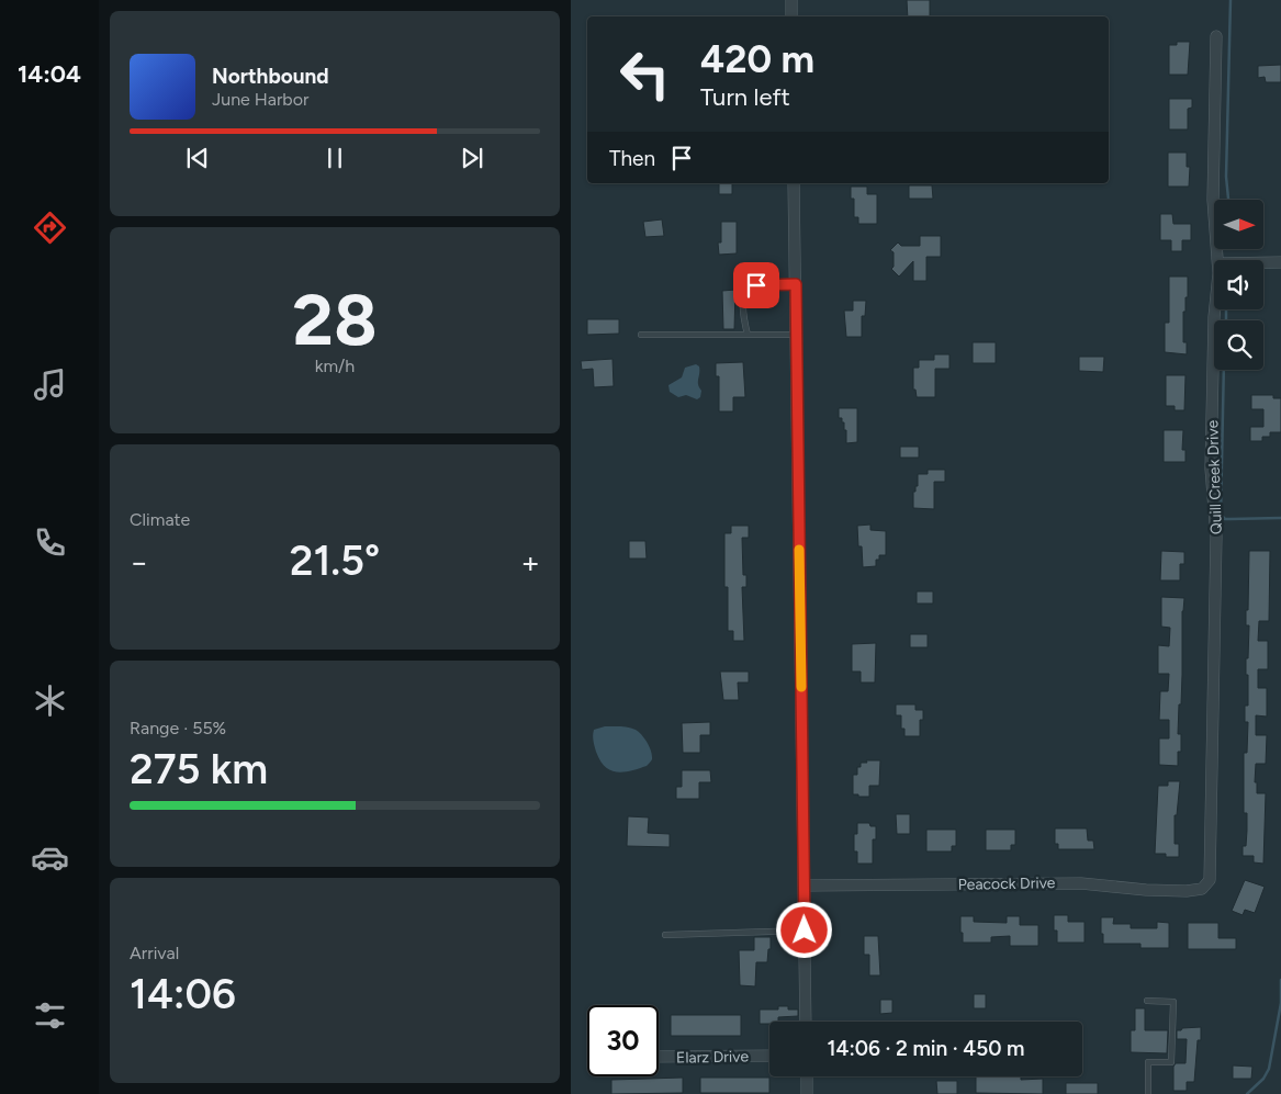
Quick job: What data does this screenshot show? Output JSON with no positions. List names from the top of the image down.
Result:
{
  "streets": {
    "street": ["Quill Creek Drive", "Peacock Drive", "Elarz Drive"]
  },
  "crossings": [
    ["Quill Creek Drive", "Peacock Drive"]
  ],
  "north": "right",
  "page": {
    "tabs": "14:04",
    "turn": ["420 m", "Turn left"],
    "song": ["Northbound", "June Harbor"],
    "then": "Then",
    "tile": [
      ["28", "km/h"],
      "Climate",
      ["Range · 55%", "275 km"],
      ["Arrival", "14:06"]
    ],
    "heat": ["−", "21.5°", "+"],
    "limit": "30",
    "trip": "14:06 · 2 min · 450 m"
  }
}
